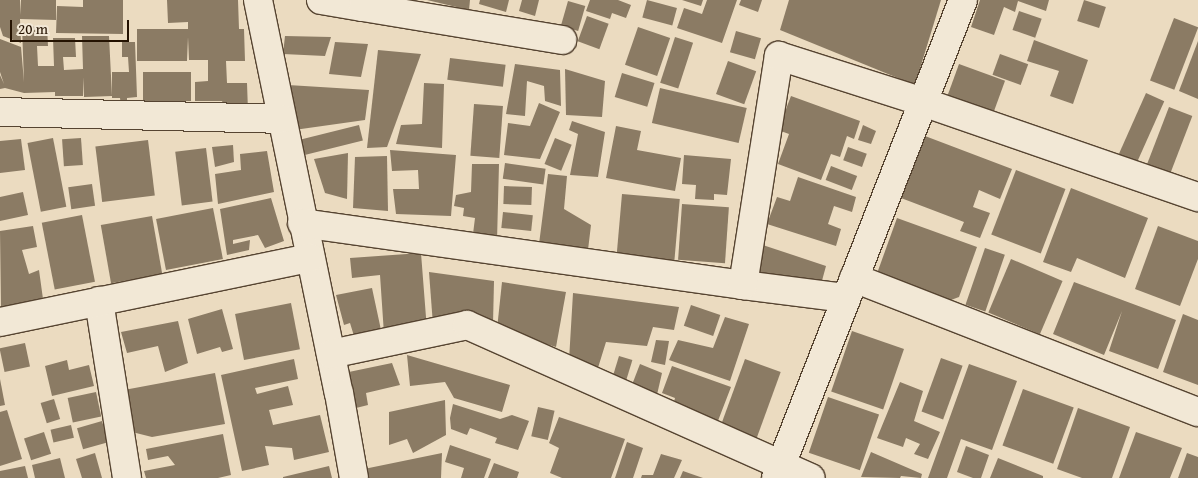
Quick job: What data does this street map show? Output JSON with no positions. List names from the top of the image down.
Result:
{
  "scale_bar": "20 m"
}
